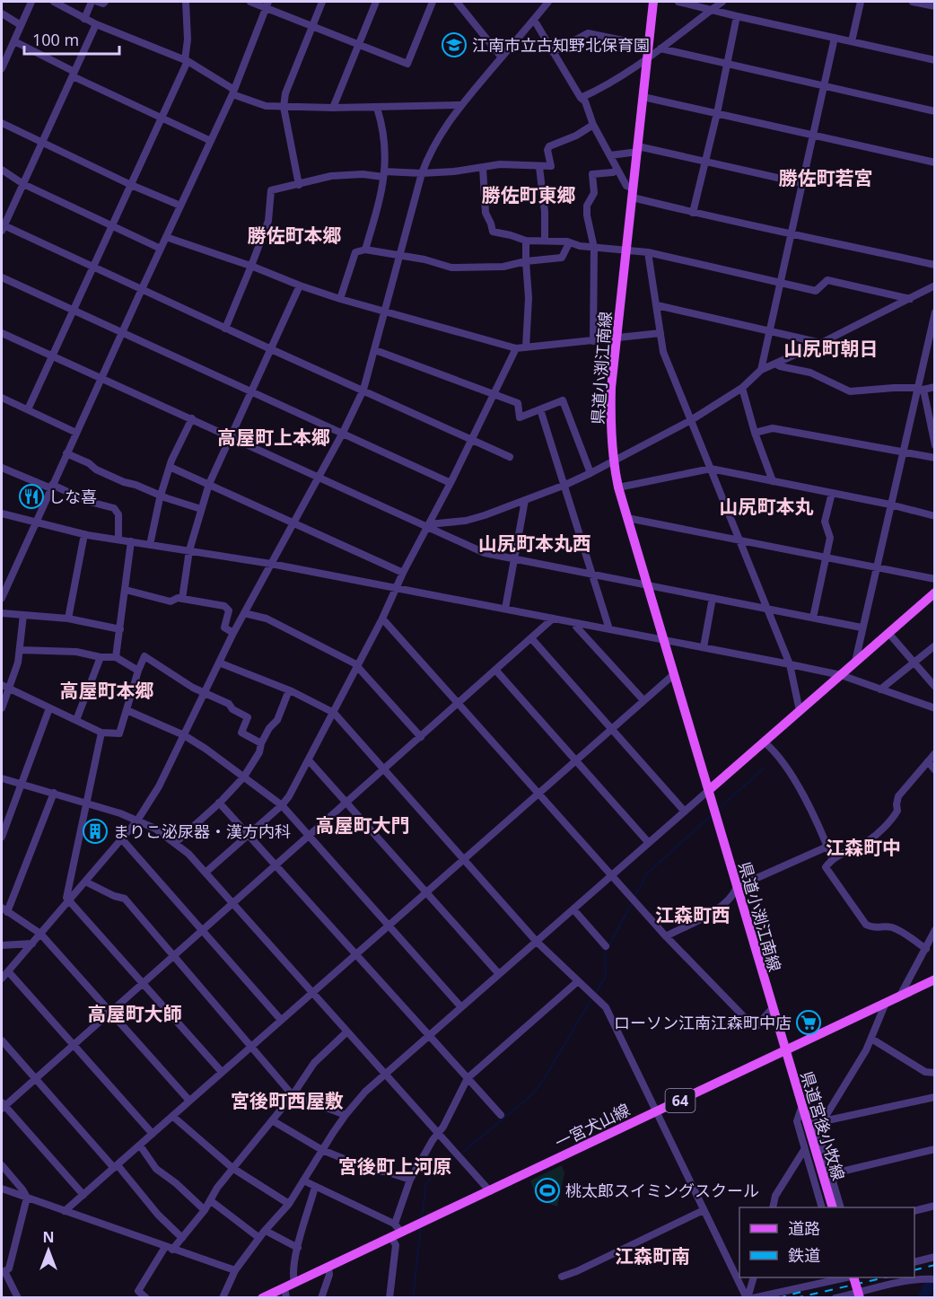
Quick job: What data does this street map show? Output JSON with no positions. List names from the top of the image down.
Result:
{
  "streets": {
    "main road": [
      "県道小渕江南線",
      "64",
      "一宮犬山線",
      "県道宮後小牧線"
    ]
  },
  "crossings": [
    ["県道小渕江南線", "一宮犬山線"],
    ["県道小渕江南線", "県道宮後小牧線"],
    ["一宮犬山線", "県道宮後小牧線"]
  ],
  "districts": [
    "勝佐町若宮",
    "勝佐町東郷",
    "勝佐町本郷",
    "山尻町朝日",
    "高屋町上本郷",
    "山尻町本丸",
    "山尻町本丸西",
    "高屋町本郷",
    "高屋町大門",
    "江森町中",
    "江森町西",
    "高屋町大師",
    "宮後町西屋敷",
    "宮後町上河原",
    "江森町南"
  ],
  "places": {
    "school or university": ["江南市立古知野北保育園"],
    "restaurant": ["しな喜"],
    "building": ["まりこ泌尿器・漢方内科"],
    "supermarket": ["ローソン江南江森町中店"],
    "sports": ["桃太郎スイミングスクール"]
  },
  "legend": ["道路", "鉄道"],
  "scale_bar": "100 m",
  "north": "top"
}
